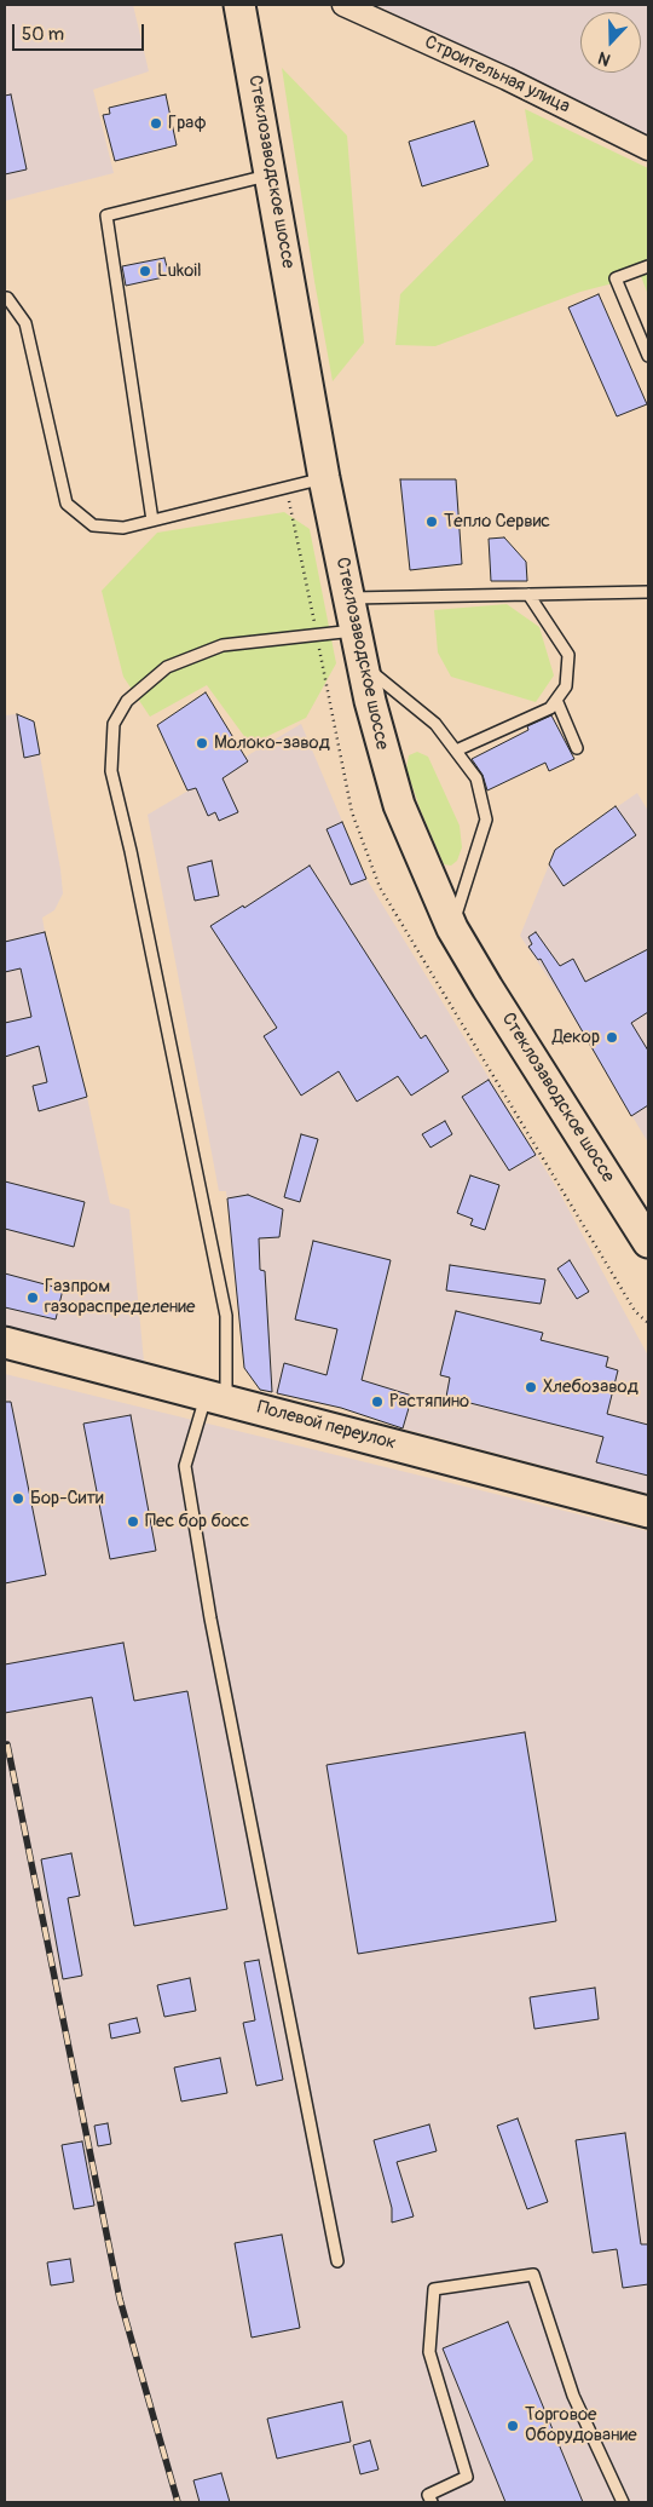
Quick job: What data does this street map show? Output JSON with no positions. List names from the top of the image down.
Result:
{
  "streets": {
    "main road": ["Стеклозаводское шоссе", "Полевой переулок"],
    "street": ["Строительная улица"]
  },
  "places": [
    "Граф",
    "Lukoil",
    "Тепло Сервис",
    "Молоко-завод",
    "Декор",
    "Газпром газораспределение",
    "Хлебозавод",
    "Растяпино",
    "Бор-Сити",
    "Пес бор босс",
    "Торговое Оборудование"
  ],
  "scale_bar": "50 m",
  "north": "bottom"
}
